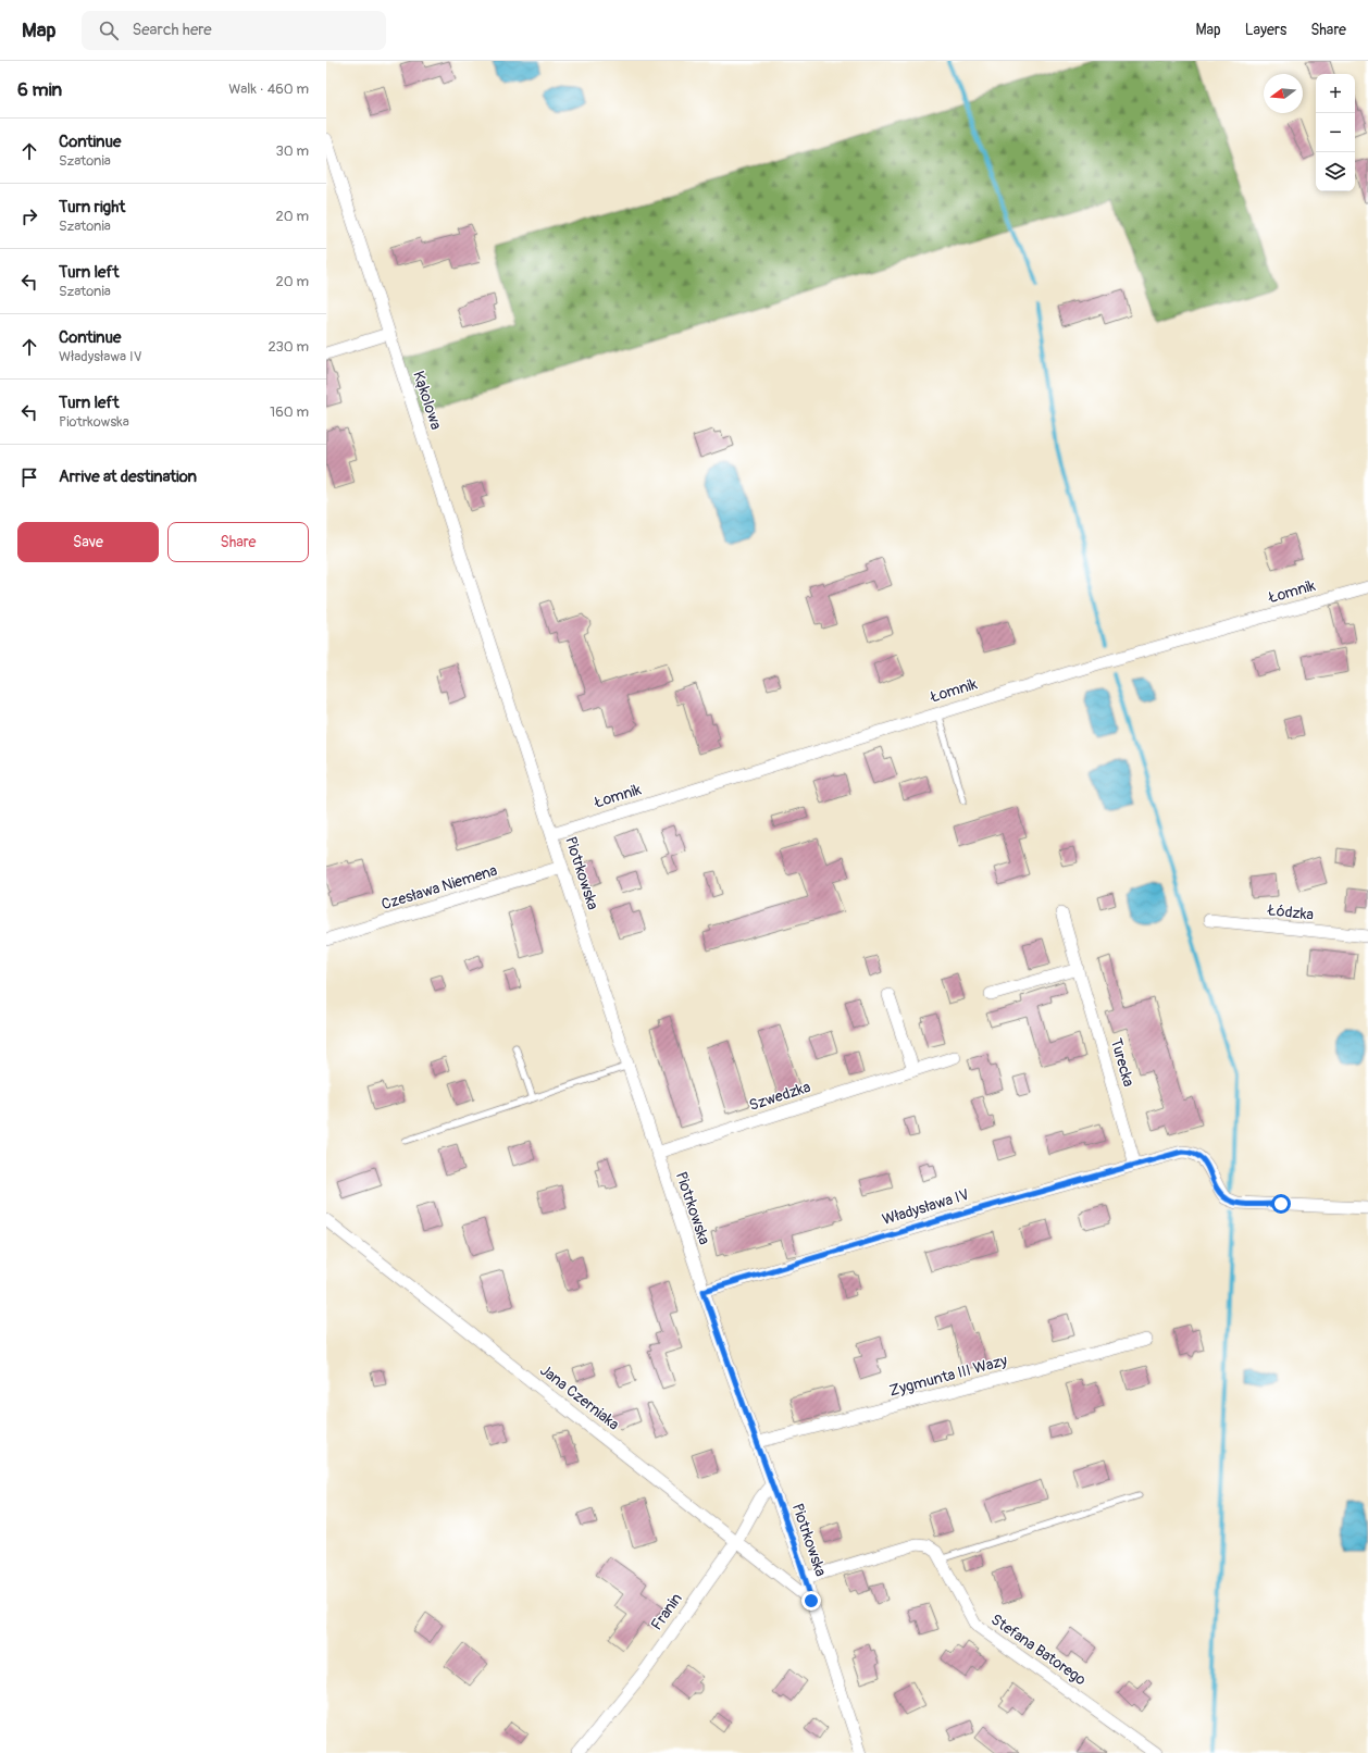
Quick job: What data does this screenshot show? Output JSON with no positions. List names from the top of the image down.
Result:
{
  "streets": {
    "street": [
      "Kąkolowa",
      "Łomnik",
      "Piotrkowska",
      "Czesława Niemena",
      "Łódzka",
      "Turecka",
      "Szwedzka",
      "Władysława IV",
      "Zygmunta III Wazy",
      "Jana Czerniaka",
      "Franin",
      "Stefana Batorego"
    ]
  },
  "crossings": [
    ["Kąkolowa", "Piotrkowska"],
    ["Łomnik", "Piotrkowska"],
    ["Piotrkowska", "Czesława Niemena"],
    ["Piotrkowska", "Szwedzka"],
    ["Piotrkowska", "Władysława IV"],
    ["Piotrkowska", "Zygmunta III Wazy"],
    ["Piotrkowska", "Jana Czerniaka"],
    ["Piotrkowska", "Franin"],
    ["Piotrkowska", "Stefana Batorego"],
    ["Turecka", "Władysława IV"],
    ["Jana Czerniaka", "Franin"]
  ],
  "north": "left",
  "page": {
    "header": "Map",
    "search": "Search here",
    "nav": ["Map", "Layers", "Share"],
    "heading": ["6 min", "Walk · 460 m"],
    "map_buttons": ["+", "−"],
    "list": [
      ["Continue", "Szatonia", "30 m"],
      ["Turn right", "Szatonia", "20 m"],
      ["Turn left", "Szatonia", "20 m"],
      ["Continue", "Władysława IV", "230 m"],
      ["Turn left", "Piotrkowska", "160 m"],
      "Arrive at destination"
    ],
    "buttons": ["Save", "Share"]
  }
}
